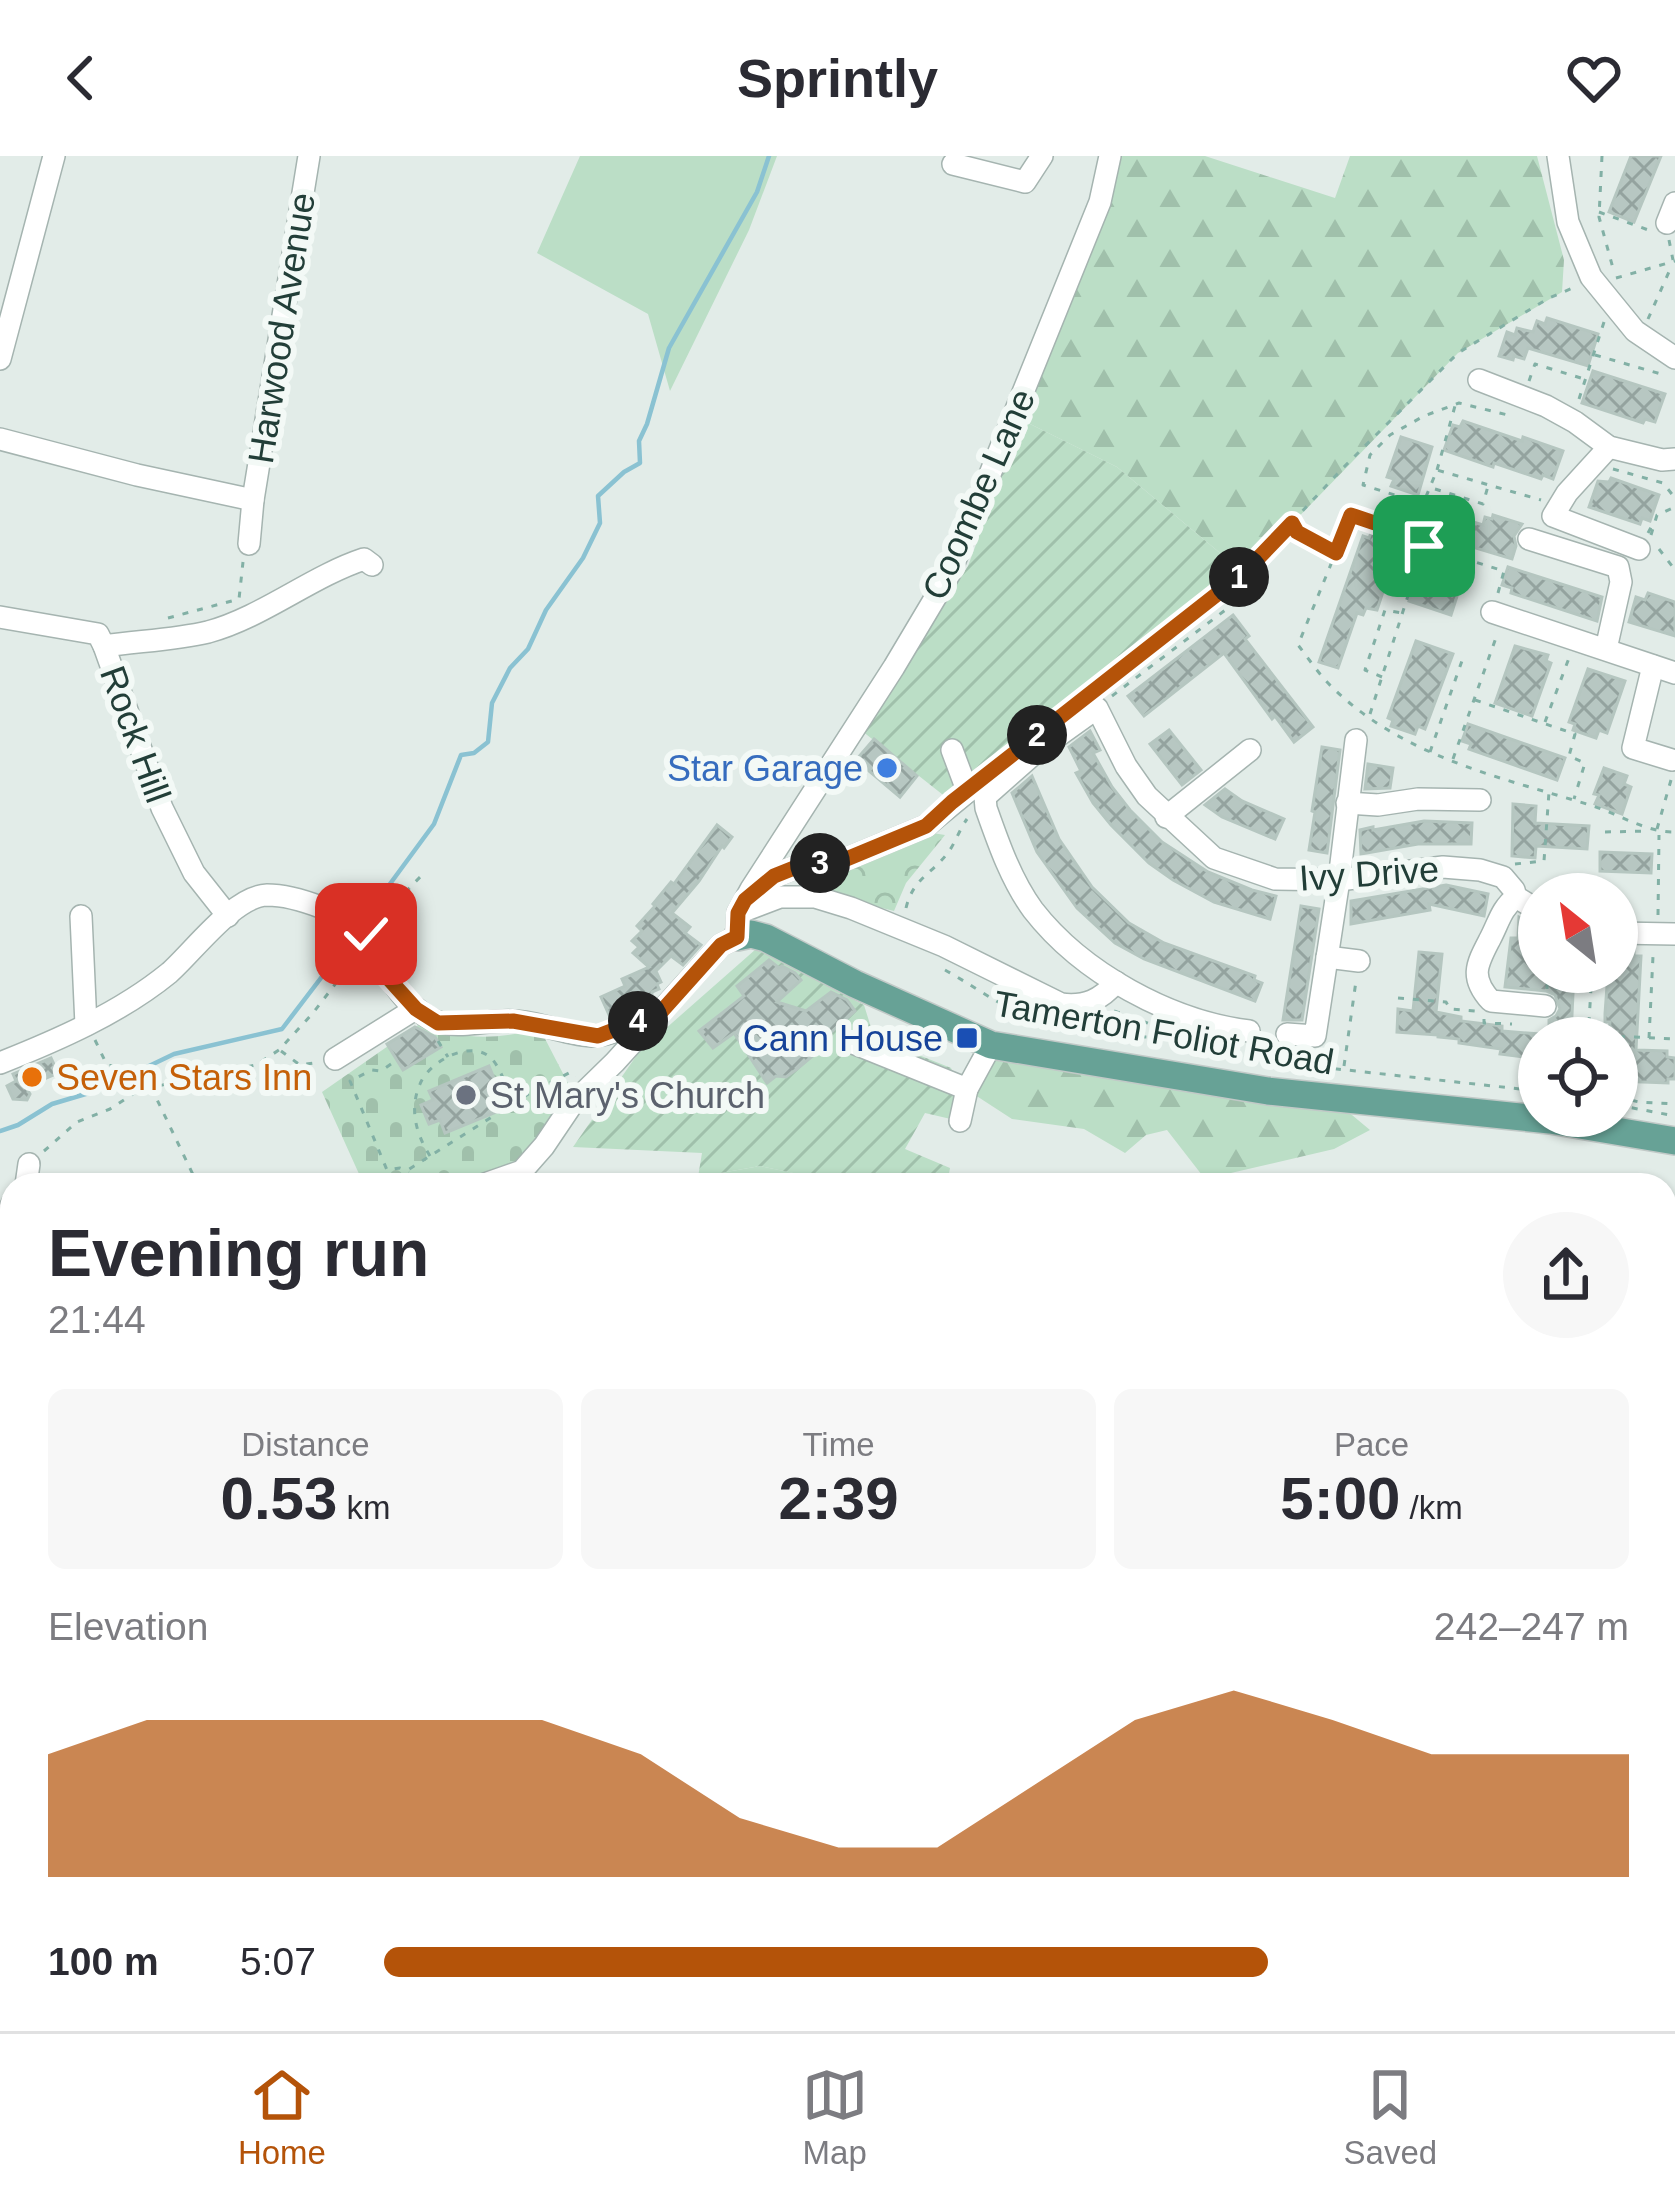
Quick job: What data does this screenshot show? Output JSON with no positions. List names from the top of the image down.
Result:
{
  "streets": {
    "main road": ["Tamerton Foliot Road"],
    "street": [
      "Harwood Avenue",
      "Coombe Lane",
      "Rock Hill",
      "Ivy Drive"
    ]
  },
  "crossings": [
    ["Coombe Lane", "Tamerton Foliot Road"]
  ],
  "places": {
    "other": ["Star Garage", "Seven Stars Inn", "St Mary's Church"],
    "transit": ["Cann House"]
  },
  "north": "top left",
  "page": {
    "header": "Sprintly",
    "pins": [
      "1",
      "2",
      "3",
      "4"
    ],
    "heading": ["Evening run", "21:44"],
    "stats": [
      ["Distance", "0.53 km"],
      ["Time", "2:39"],
      ["Pace", "5:00 /km"]
    ],
    "chart": ["Elevation", "242–247 m"],
    "list": [
      {
        "name": "100 m",
        "note": "5:07"
      }
    ],
    "tabs": ["Home", "Map", "Saved"]
  }
}
